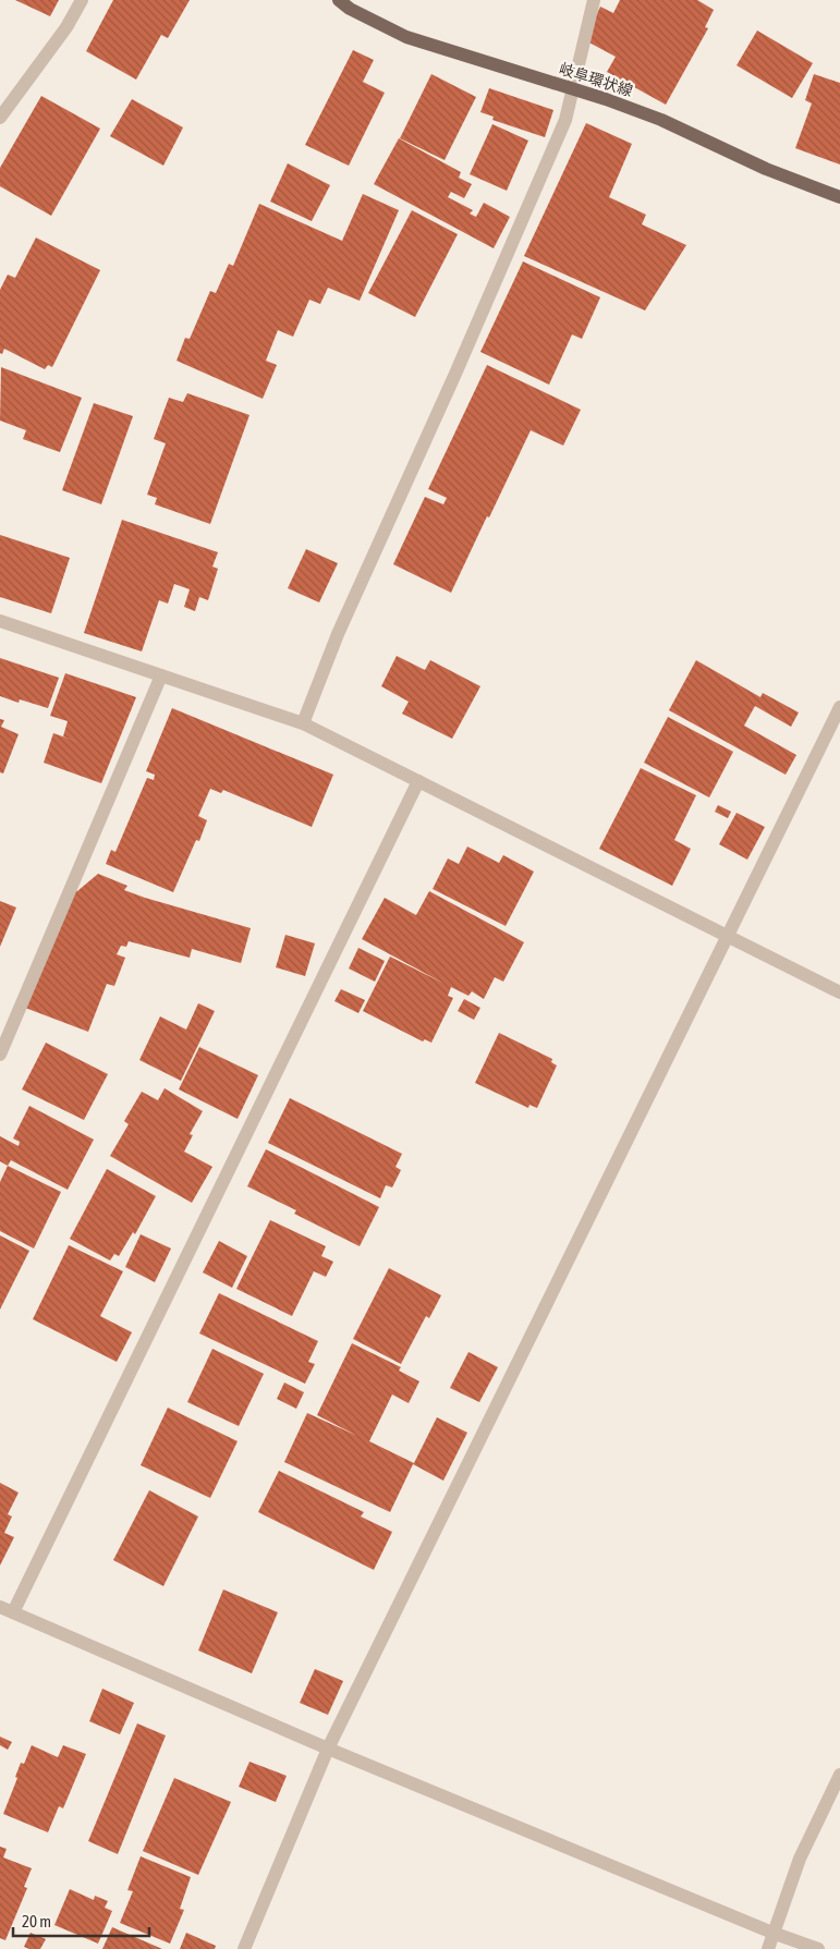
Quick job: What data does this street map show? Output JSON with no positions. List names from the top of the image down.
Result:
{
  "streets": {
    "main road": ["岐阜環状線"]
  },
  "scale_bar": "20 m"
}
